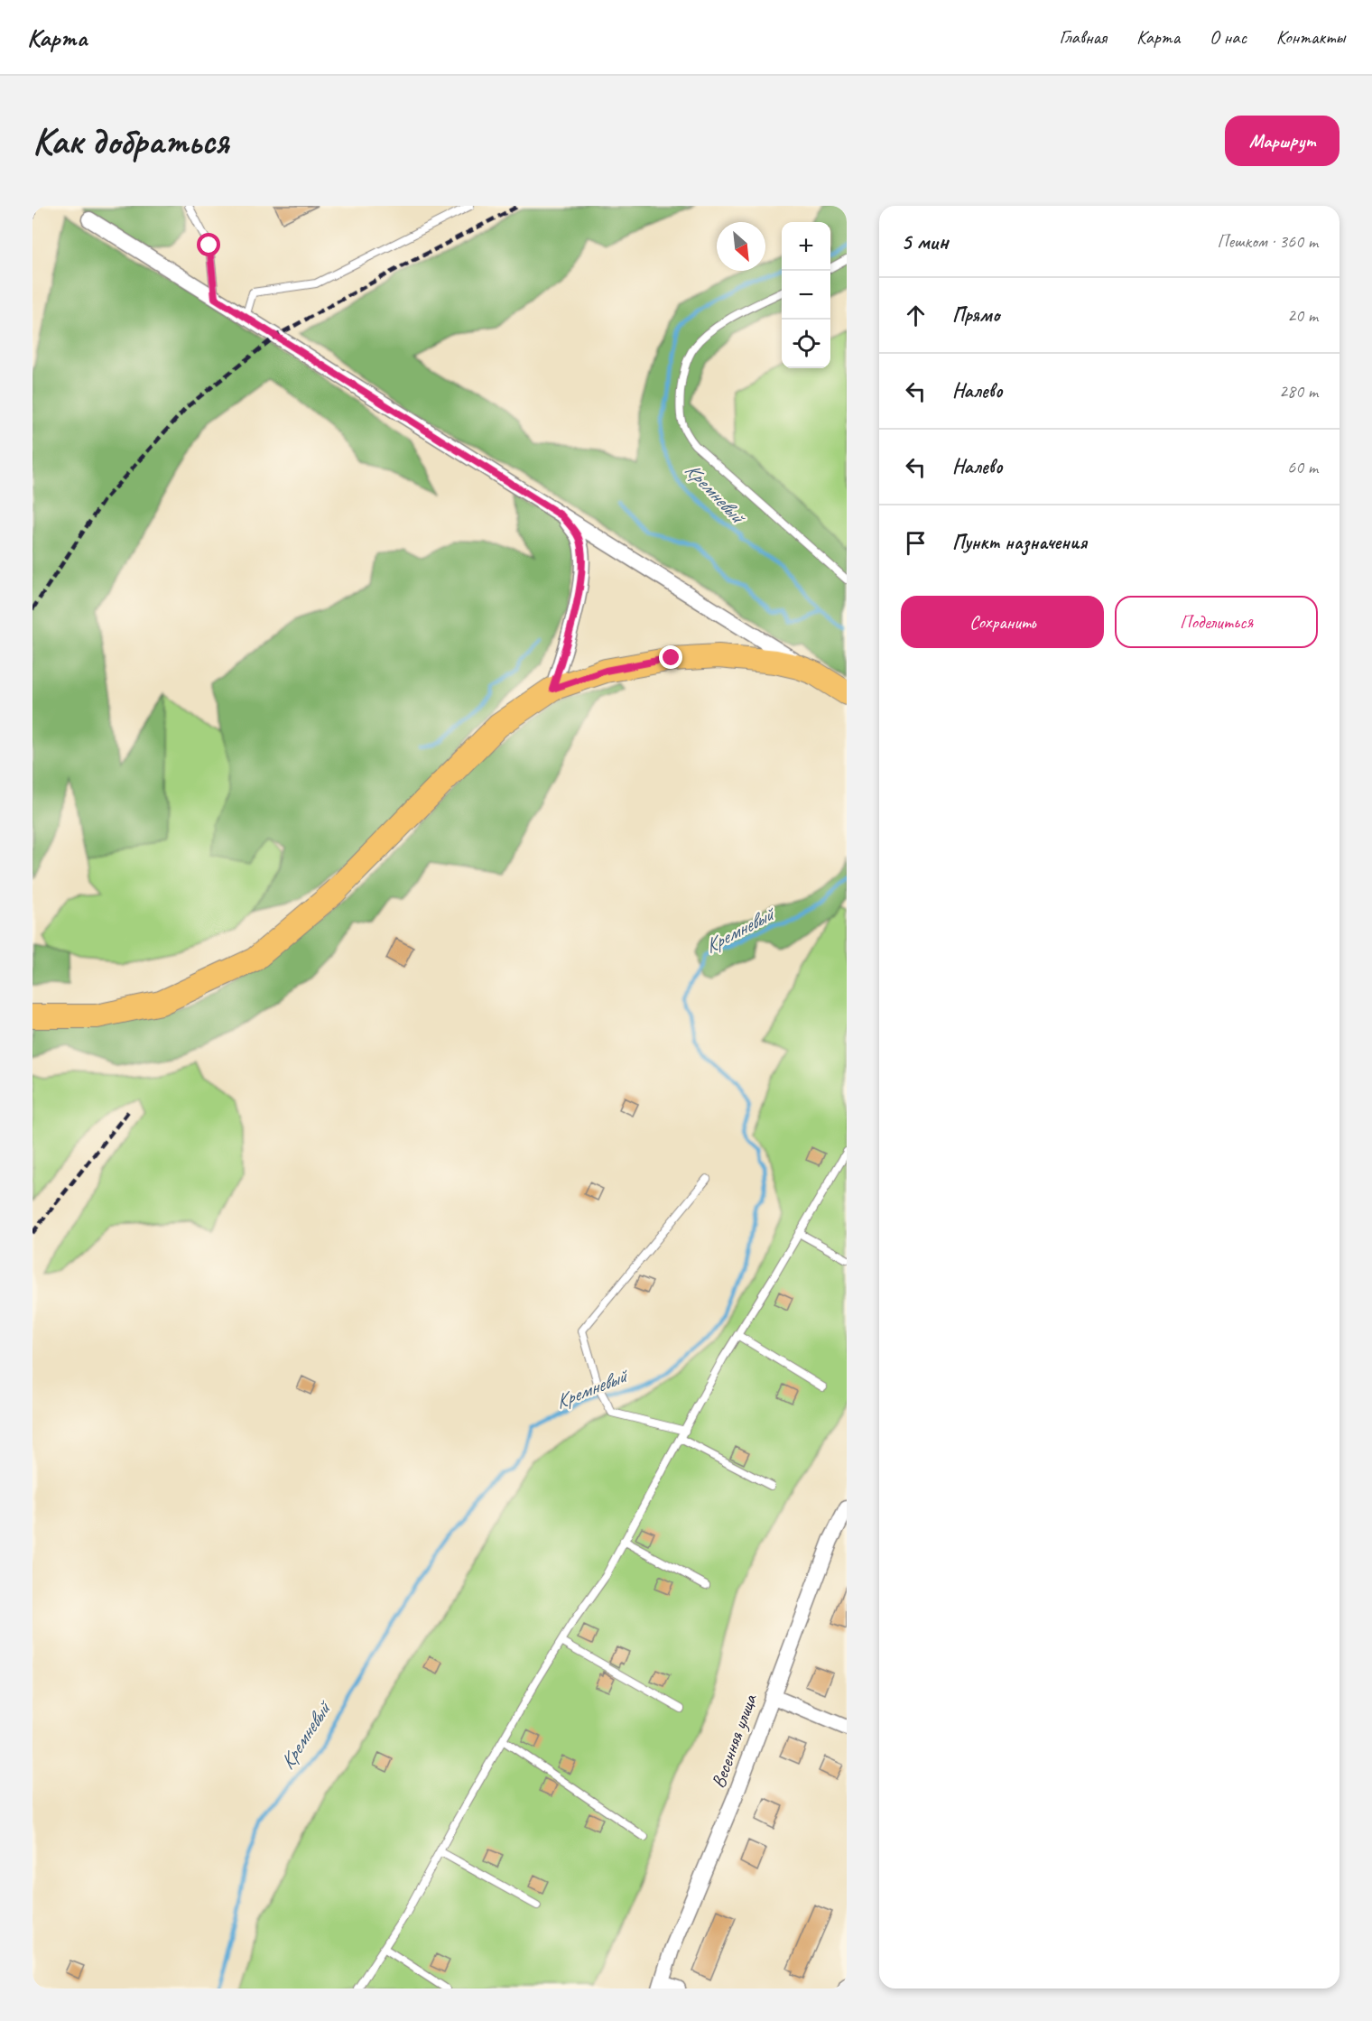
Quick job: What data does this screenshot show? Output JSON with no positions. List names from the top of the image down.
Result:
{
  "streets": {
    "street": ["Весенняя улица"]
  },
  "water": ["Кремневый"],
  "north": "bottom right",
  "page": {
    "header": "Карта",
    "nav": [
      "Главная",
      "Карта",
      "О нас",
      "Контакты"
    ],
    "buttons": [
      "Маршрут",
      ["Сохранить", "Поделиться"]
    ],
    "title": "Как добраться",
    "heading": ["5 мин", "Пешком · 360 m"],
    "map_buttons": ["+", "−"],
    "list": [
      ["Прямо", "20 m"],
      ["Налево", "280 m"],
      ["Налево", "60 m"],
      "Пункт назначения"
    ]
  }
}
